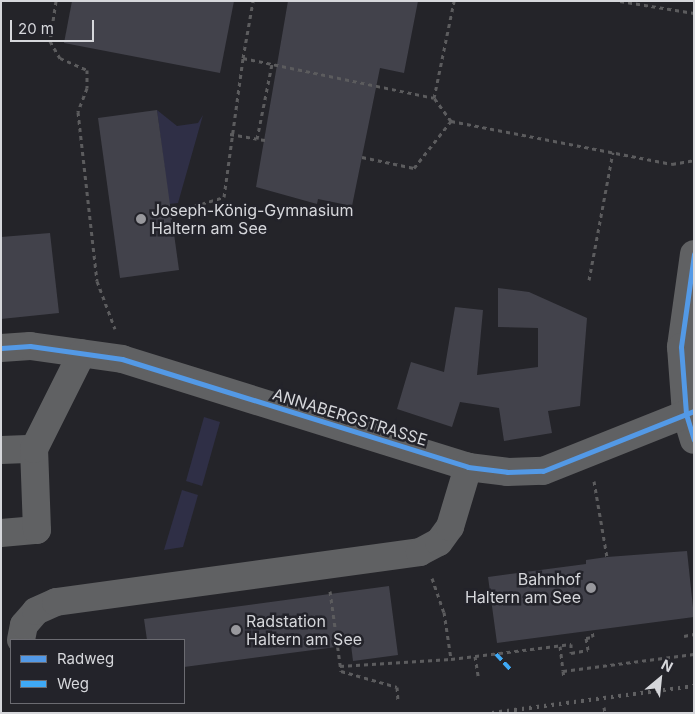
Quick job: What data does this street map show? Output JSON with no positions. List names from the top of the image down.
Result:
{
  "streets": {
    "street": ["ANNABERGSTRASSE"]
  },
  "places": ["Joseph-König-Gymnasium Haltern am See", "Bahnhof Haltern am See", "Radstation Haltern am See"],
  "legend": ["Radweg", "Weg"],
  "scale_bar": "20 m",
  "north": "top right"
}
